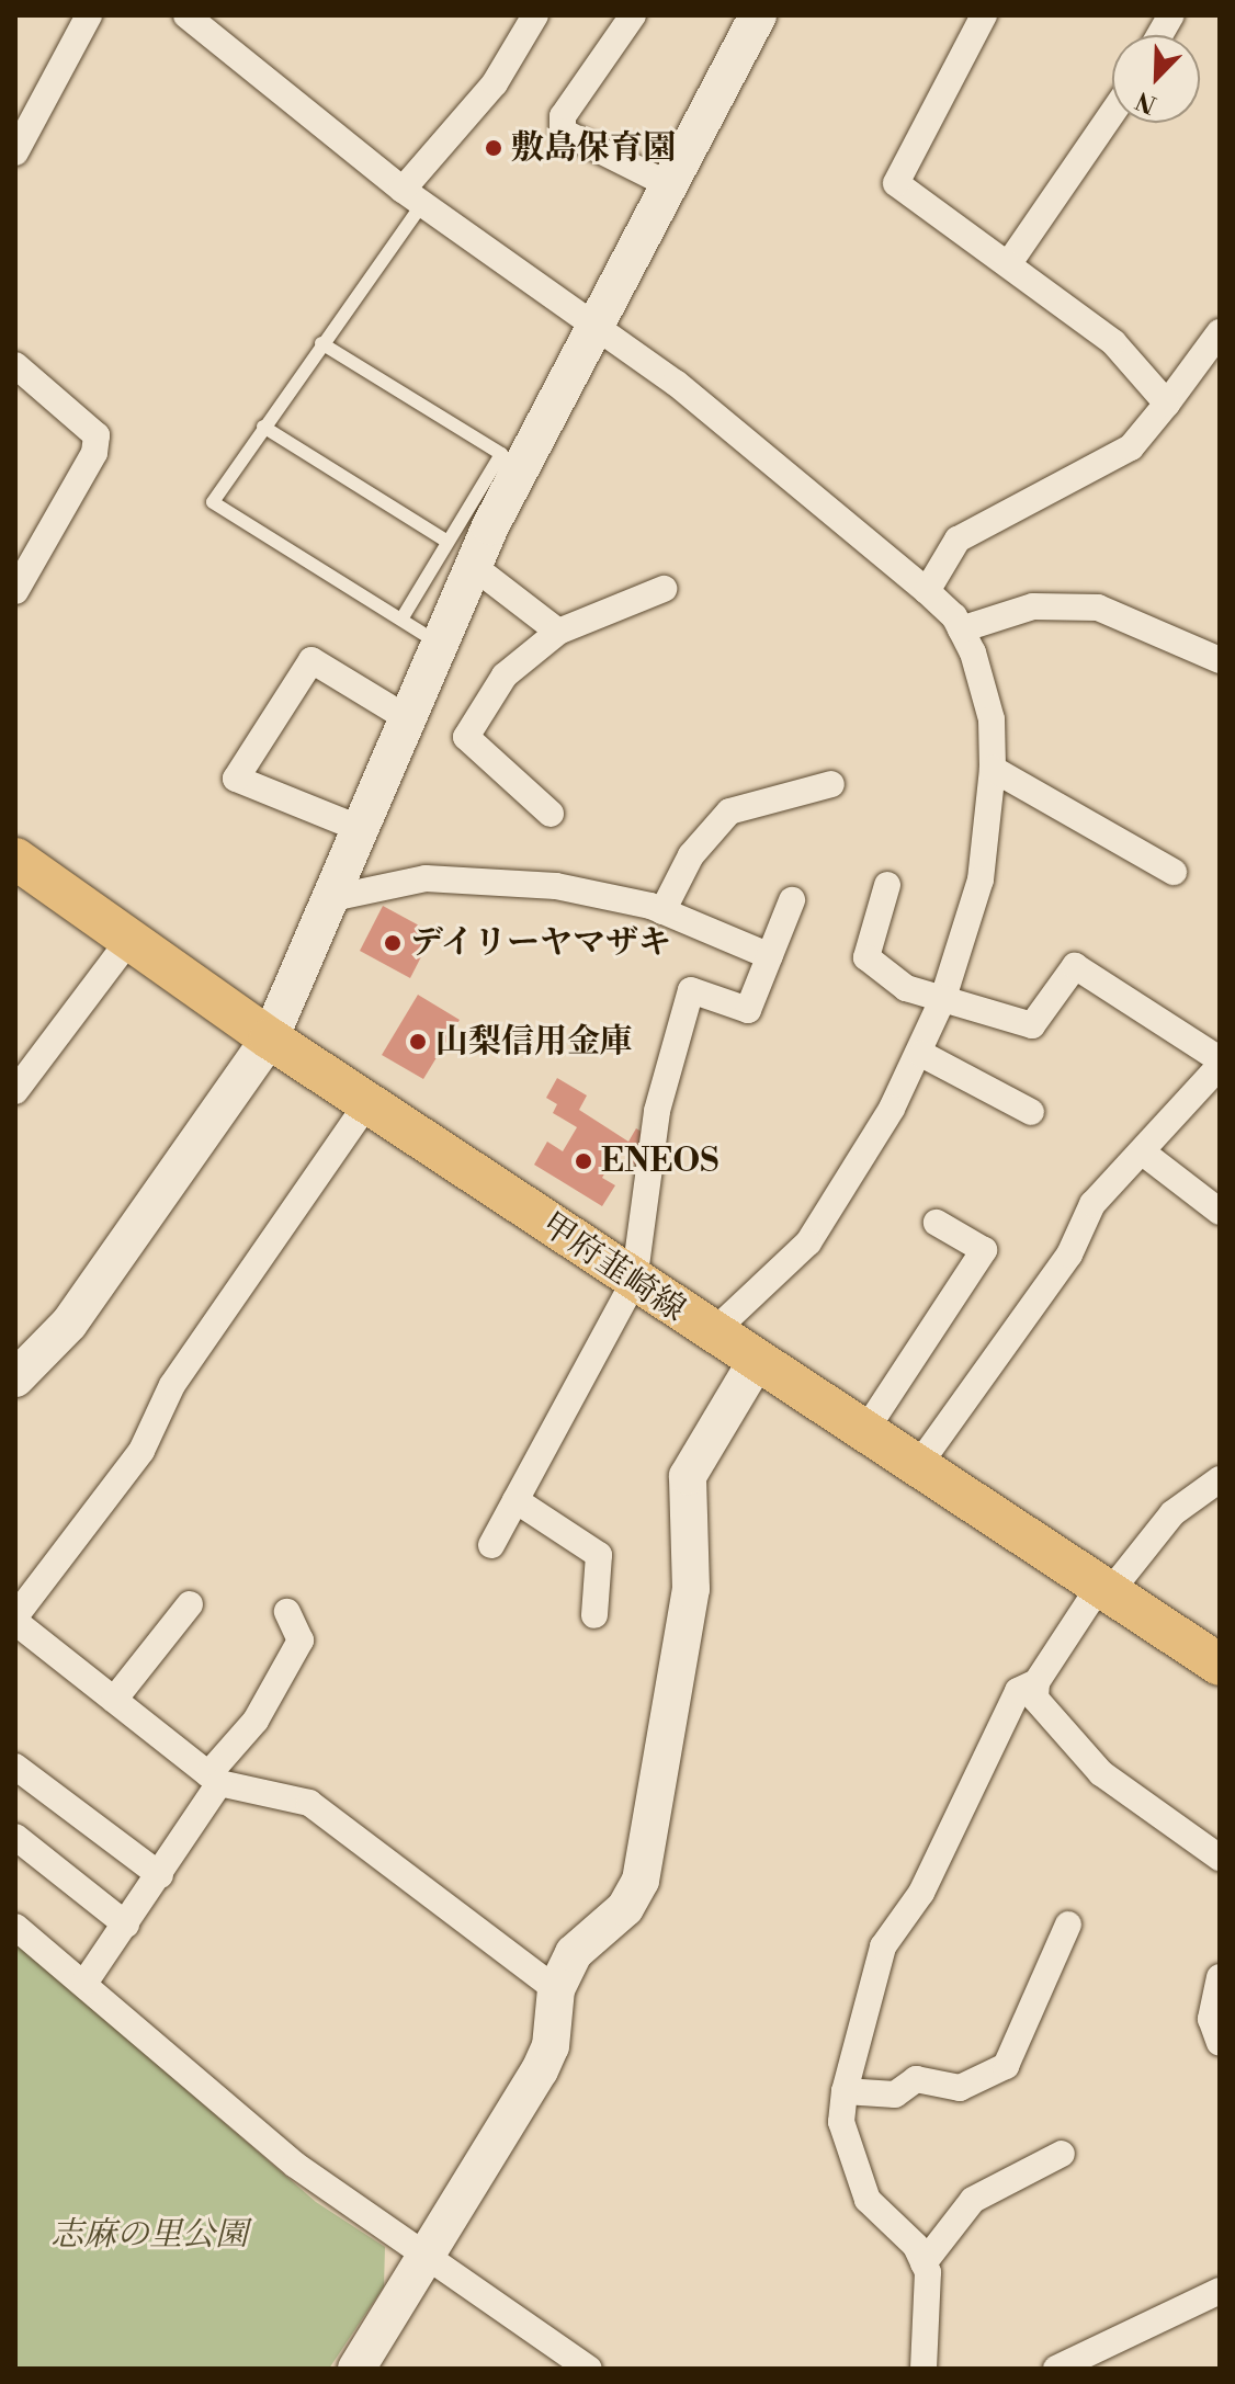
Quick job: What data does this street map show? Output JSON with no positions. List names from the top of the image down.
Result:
{
  "streets": {
    "main road": ["甲府韮崎線"]
  },
  "parks": ["志麻の里公園"],
  "places": [
    "敷島保育園",
    "デイリーヤマザキ",
    "山梨信用金庫",
    "ENEOS"
  ],
  "north": "bottom left"
}
